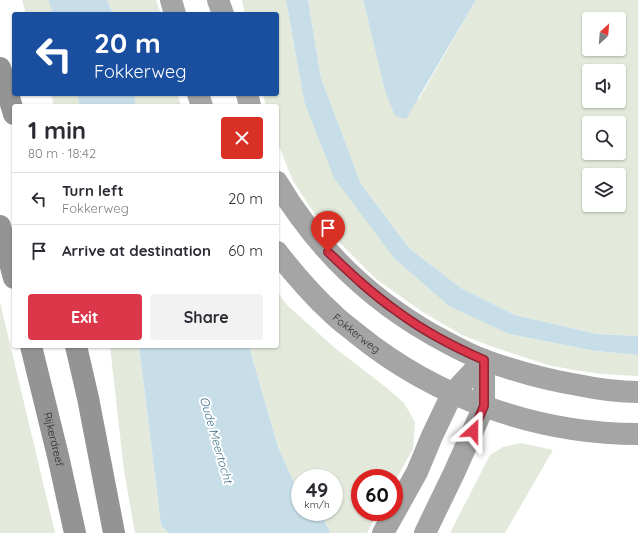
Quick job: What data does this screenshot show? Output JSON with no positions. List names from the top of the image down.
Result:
{
  "streets": {
    "highway": ["Rijkerdreef"],
    "main road": ["Fokkerweg"]
  },
  "water": ["Oude Meertocht"],
  "north": "top right",
  "page": {
    "turn": ["20 m", "Fokkerweg"],
    "heading": ["1 min", "80 m · 18:42"],
    "list": [
      {
        "name": "Turn left",
        "note": "Fokkerweg",
        "value": "20 m"
      },
      {
        "name": "Arrive at destination",
        "value": "60 m"
      }
    ],
    "buttons": ["Exit", "Share"],
    "speed": "49 km/h",
    "limit": "60"
  }
}
